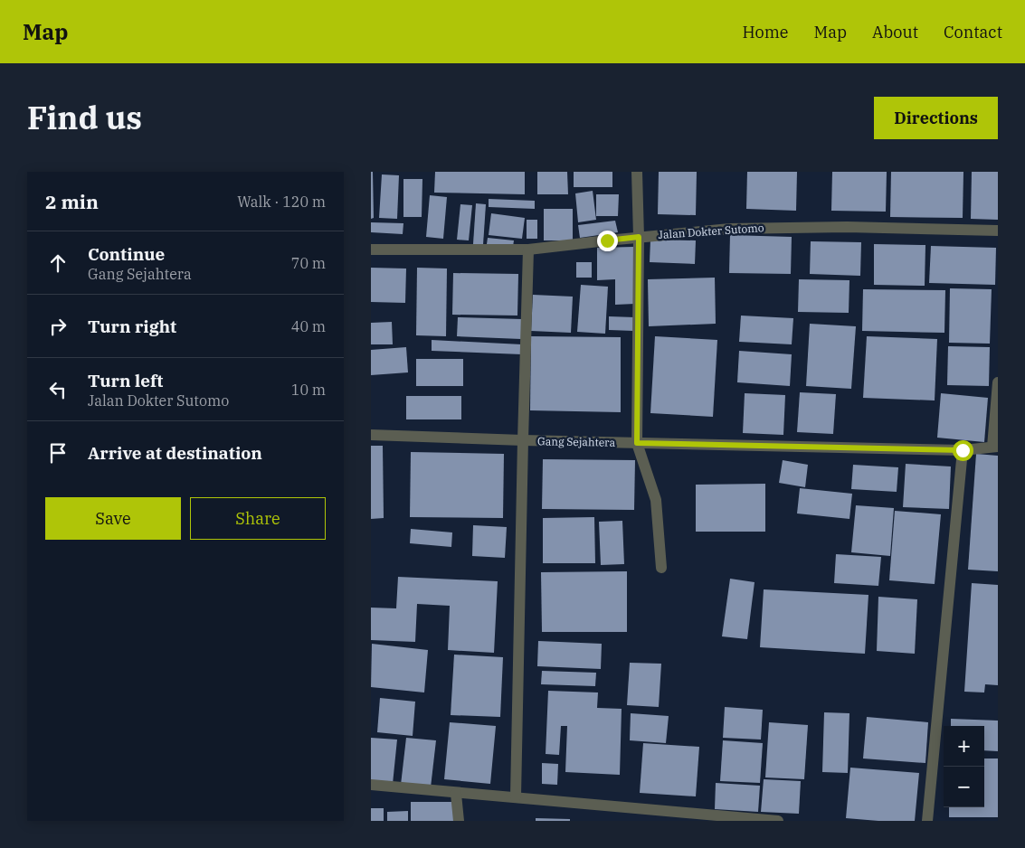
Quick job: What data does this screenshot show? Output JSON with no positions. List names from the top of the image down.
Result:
{
  "streets": {
    "street": ["Jalan Dokter Sutomo", "Gang Sejahtera"]
  },
  "page": {
    "header": "Map",
    "nav": [
      "Home",
      "Map",
      "About",
      "Contact"
    ],
    "title": "Find us",
    "buttons": [
      "Directions",
      ["Save", "Share"]
    ],
    "heading": ["2 min", "Walk · 120 m"],
    "list": [
      ["Continue", "Gang Sejahtera", "70 m"],
      ["Turn right", "40 m"],
      ["Turn left", "Jalan Dokter Sutomo", "10 m"],
      "Arrive at destination"
    ],
    "map_buttons": ["+", "−"]
  }
}
